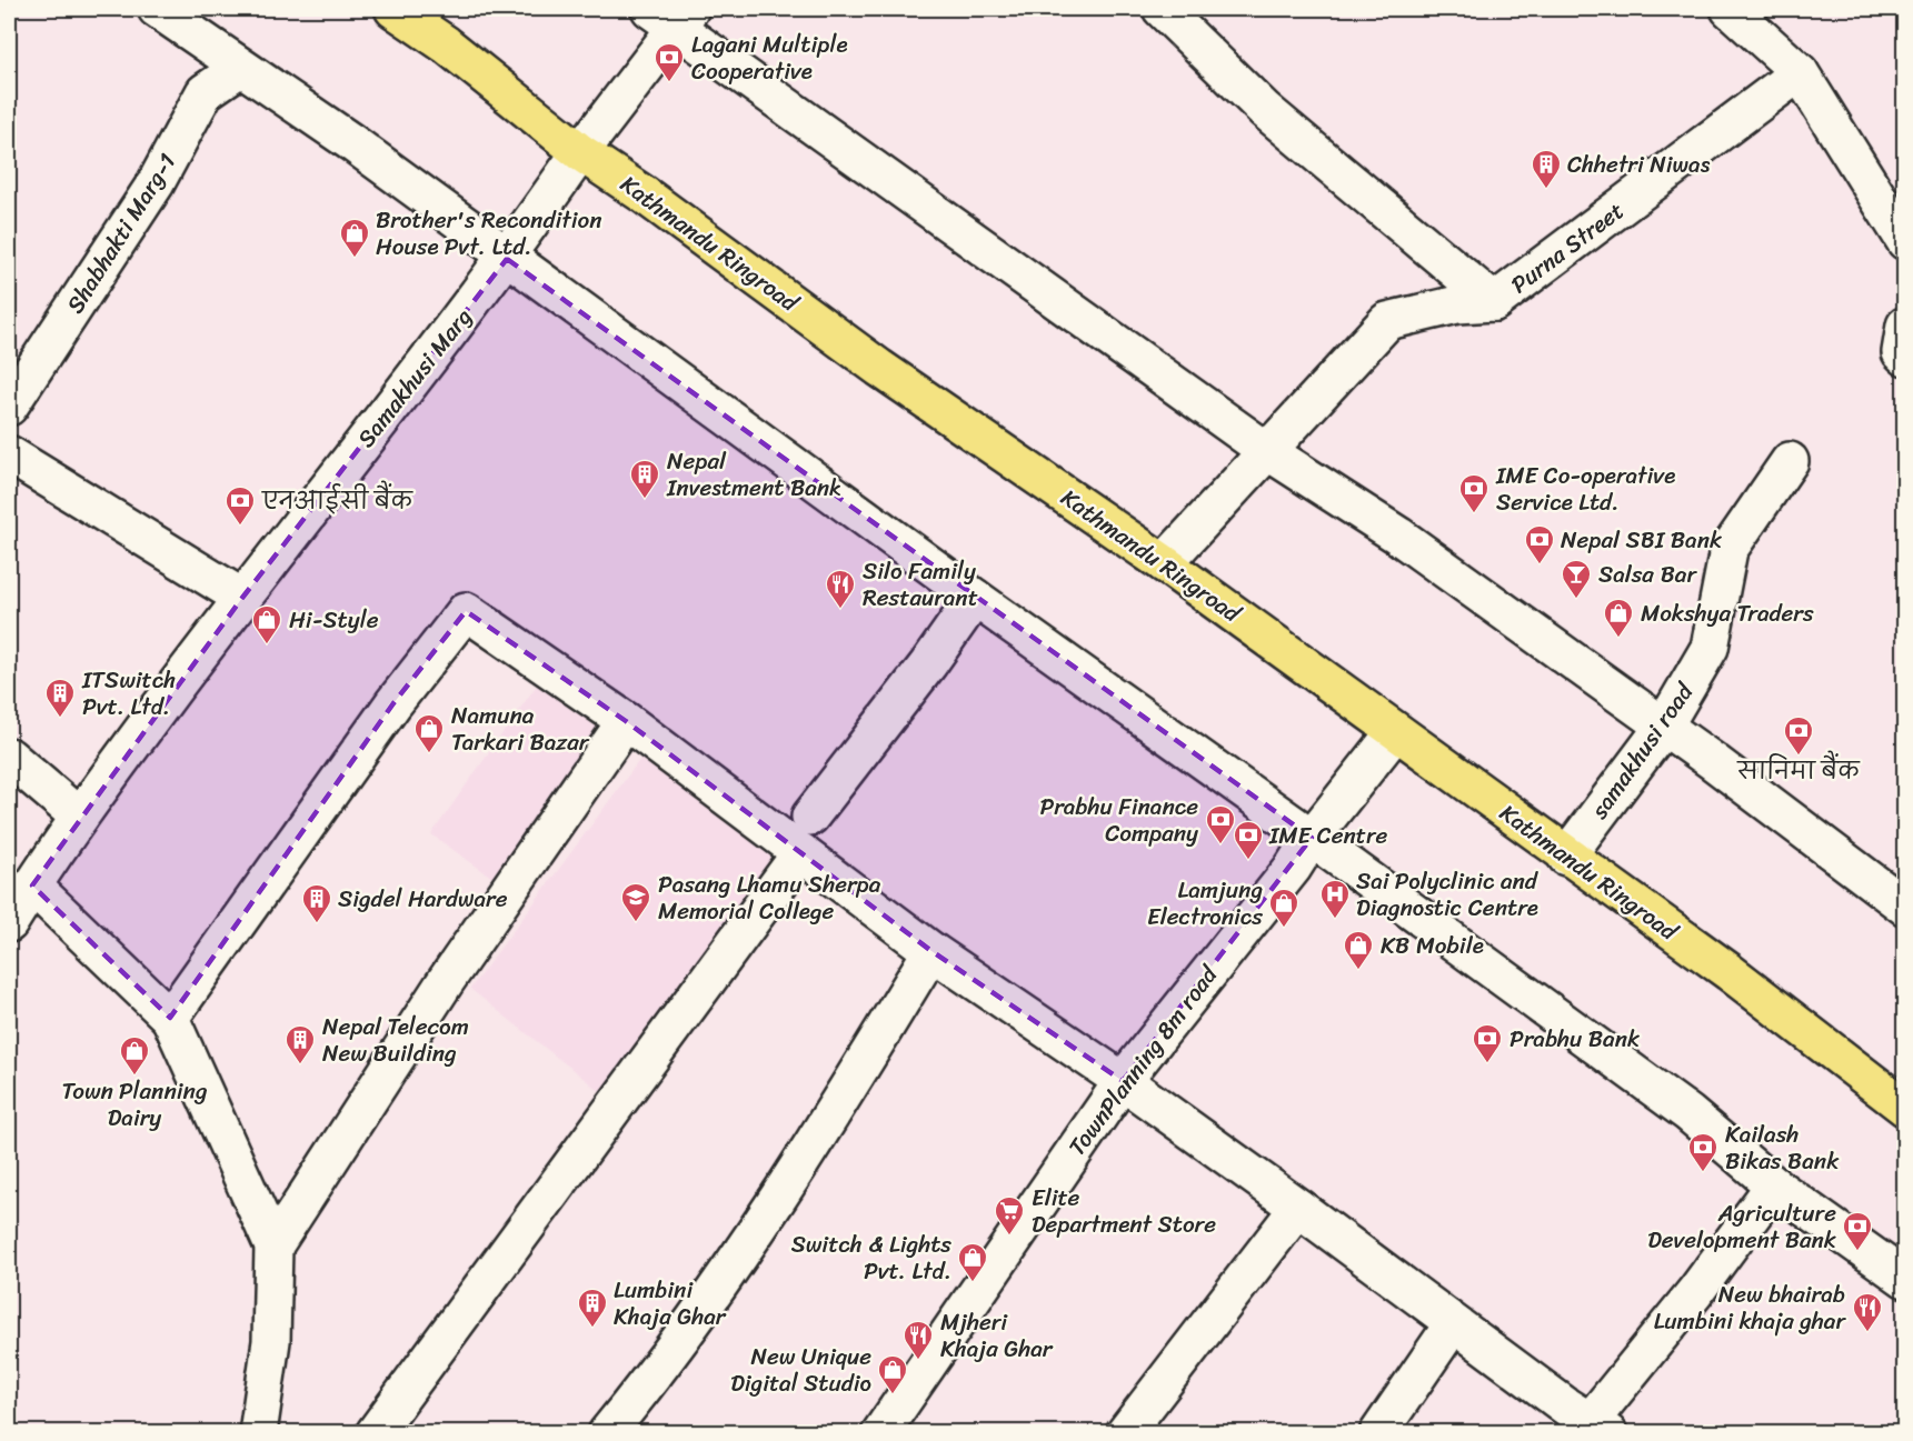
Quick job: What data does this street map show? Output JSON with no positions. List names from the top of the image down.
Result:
{
  "streets": {
    "highway": ["Kathmandu Ringroad"],
    "street": [
      "Shabhakti Marg-1",
      "Purna Street",
      "Samakhusi Marg",
      "samakhusi road",
      "TownPlanning 8m road"
    ]
  },
  "crossings": [
    ["Kathmandu Ringroad", "Samakhusi Marg"],
    ["Kathmandu Ringroad", "samakhusi road"],
    ["Kathmandu Ringroad", "TownPlanning 8m road"]
  ],
  "places": {
    "bank": [
      "Lagani Multiple Cooperative",
      "IME Co-operative Service Ltd.",
      "एनआईसी बैंक",
      "Nepal SBI Bank",
      "सानिमा बैंक",
      "Prabhu Finance Company",
      "IME Centre",
      "Prabhu Bank",
      "Kailash Bikas Bank",
      "Agriculture Development Bank"
    ],
    "building": [
      "Chhetri Niwas",
      "Nepal Investment Bank",
      "ITSwitch Pvt. Ltd.",
      "Sigdel Hardware",
      "Nepal Telecom New Building",
      "Lumbini Khaja Ghar"
    ],
    "shop": [
      "Brother's Recondition House Pvt. Ltd.",
      "Mokshya Traders",
      "Hi-Style",
      "Namuna Tarkari Bazar",
      "Lamjung Electronics",
      "KB Mobile",
      "Town Planning Dairy",
      "Switch & Lights Pvt. Ltd.",
      "New Unique Digital Studio"
    ],
    "bar": ["Salsa Bar"],
    "restaurant": ["Silo Family Restaurant", "New bhairab Lumbini khaja ghar", "Mjheri Khaja Ghar"],
    "hospital": ["Sai Polyclinic and Diagnostic Centre"],
    "school or university": ["Pasang Lhamu Sherpa Memorial College"],
    "supermarket": ["Elite Department Store"]
  }
}
